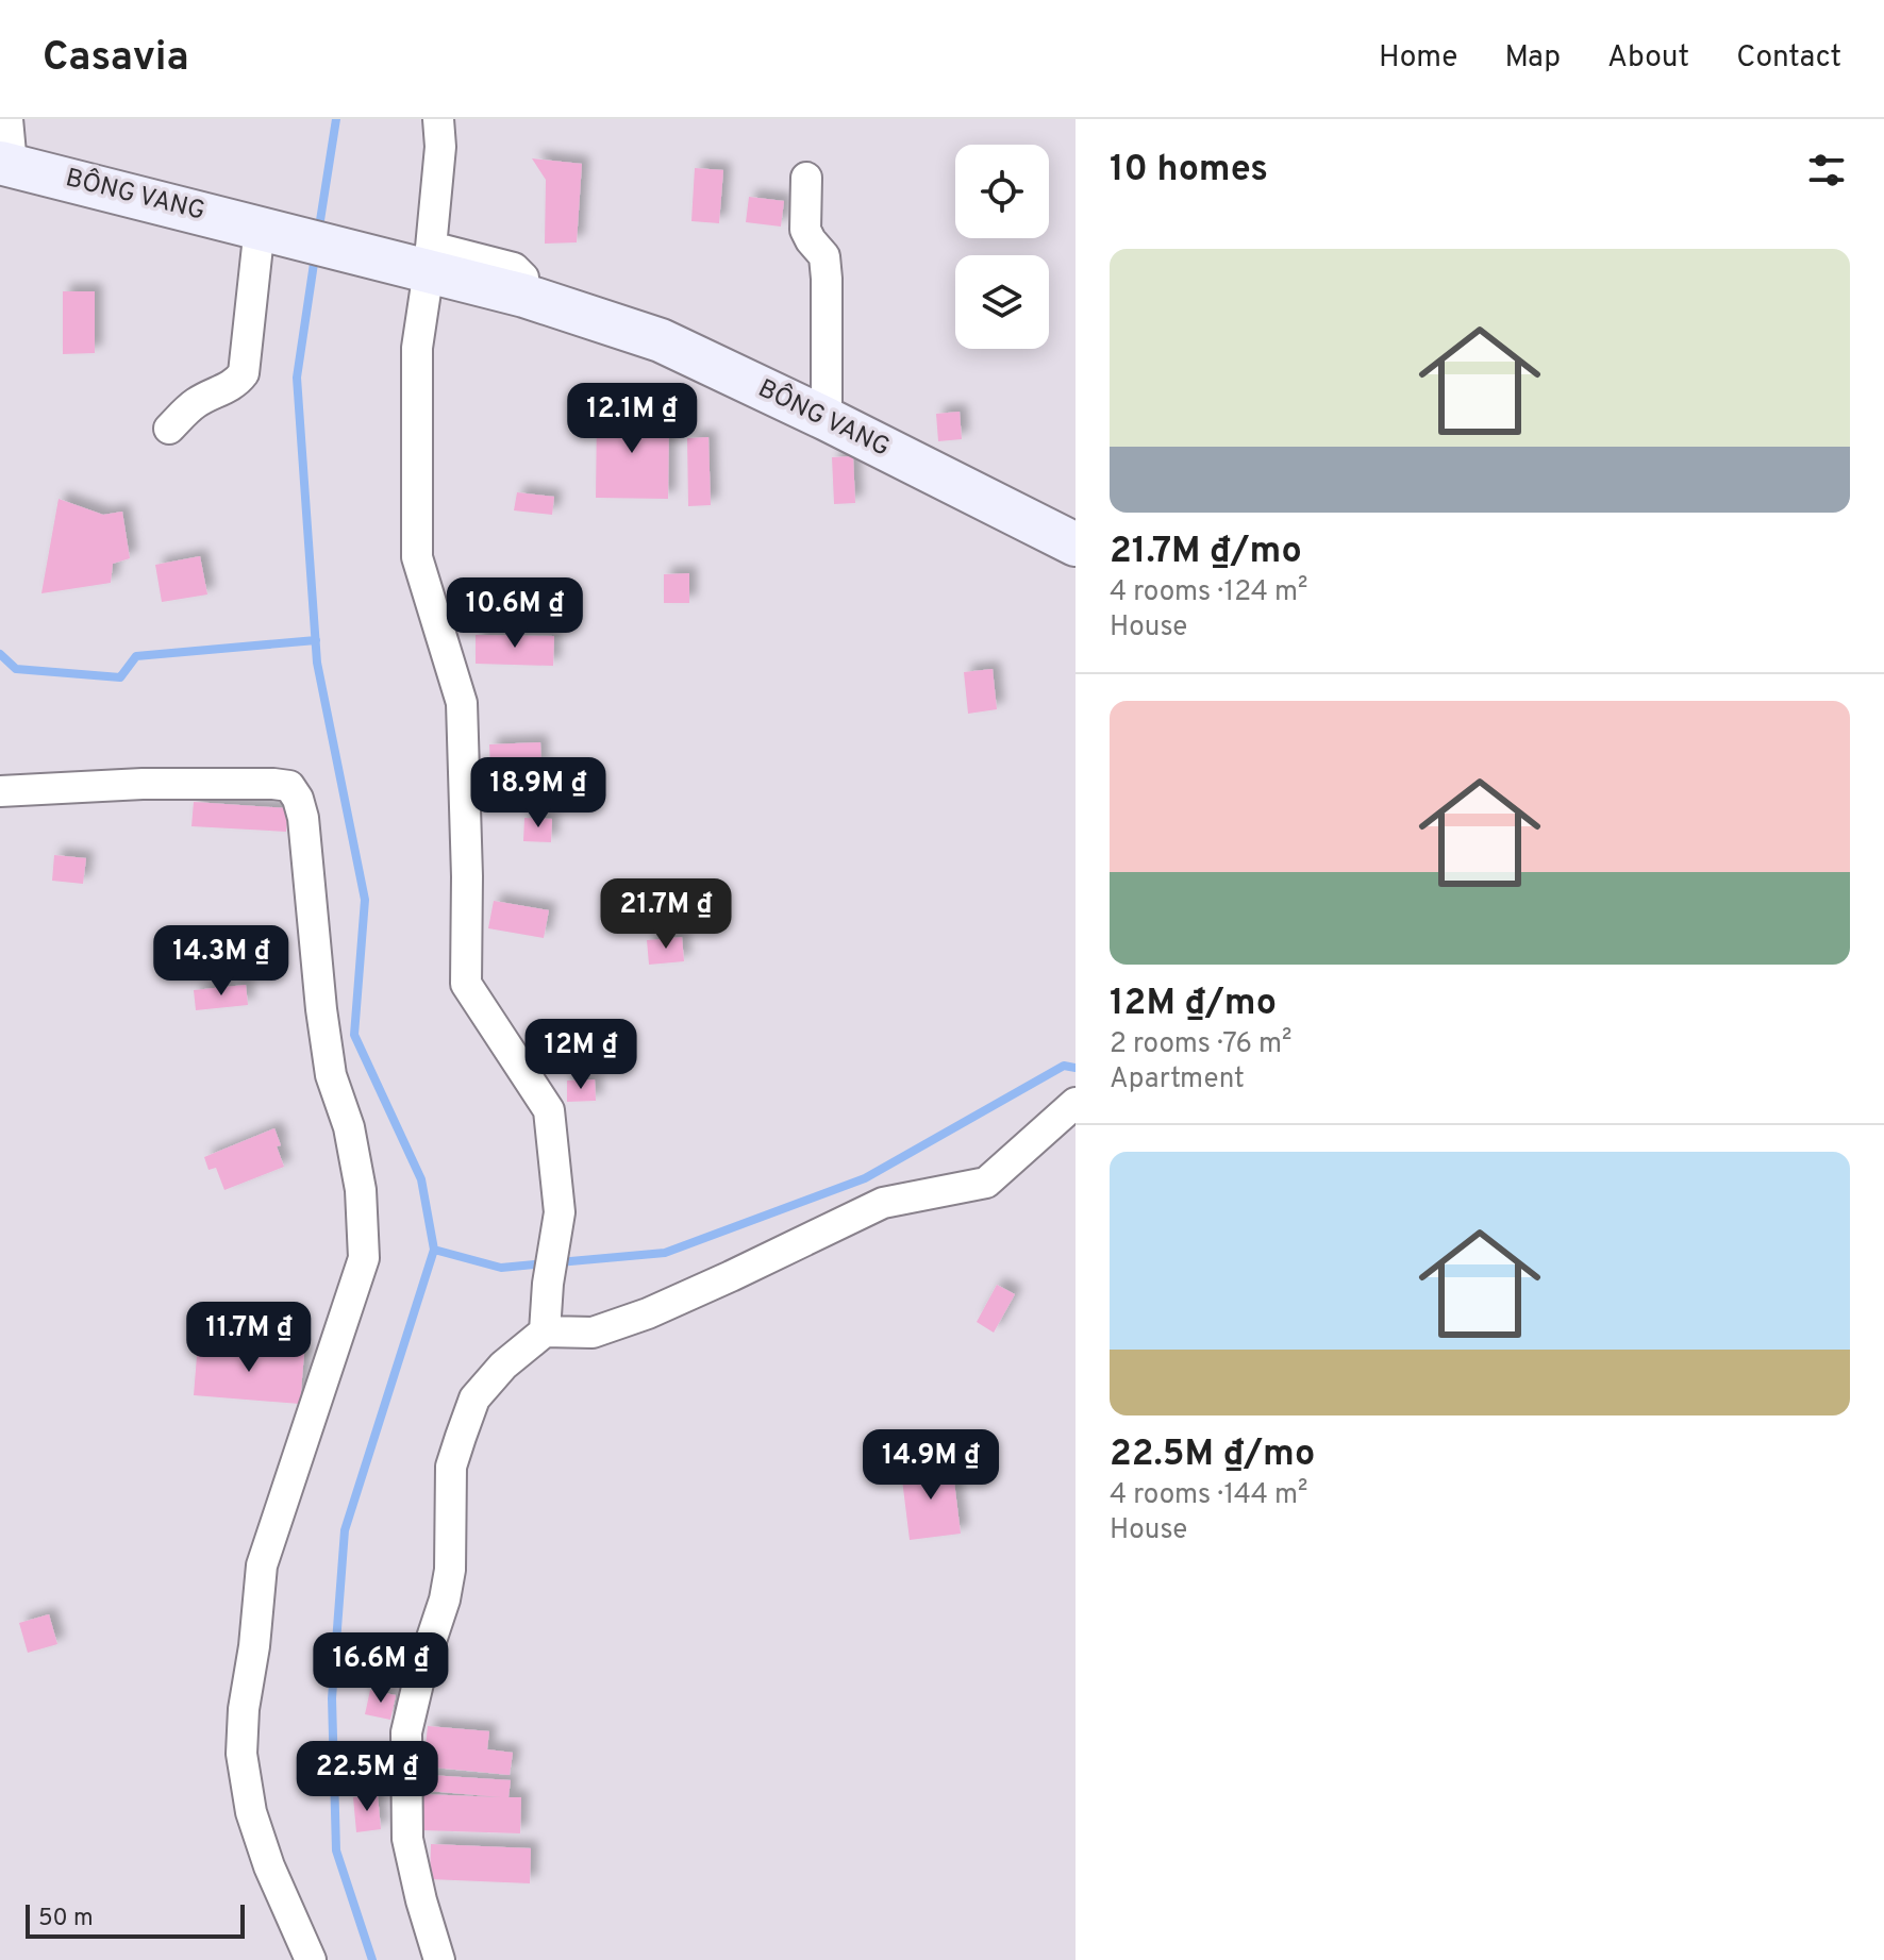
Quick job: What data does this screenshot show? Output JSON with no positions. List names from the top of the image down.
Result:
{
  "streets": {
    "street": ["BÔNG VANG"]
  },
  "scale_bar": "50 m",
  "page": {
    "header": "Casavia",
    "nav": [
      "Home",
      "Map",
      "About",
      "Contact"
    ],
    "heading": "10 homes",
    "list": [
      {
        "name": "21.7M ₫/mo",
        "note": "4 rooms · 124 m² · House"
      },
      {
        "name": "12M ₫/mo",
        "note": "2 rooms · 76 m² · Apartment"
      },
      {
        "name": "22.5M ₫/mo",
        "note": "4 rooms · 144 m² · House"
      }
    ],
    "price": [
      "12.1M ₫",
      "10.6M ₫",
      "18.9M ₫",
      "21.7M ₫",
      "14.3M ₫",
      "12M ₫",
      "11.7M ₫",
      "14.9M ₫",
      "16.6M ₫",
      "22.5M ₫"
    ],
    "scale": "50 m"
  }
}
